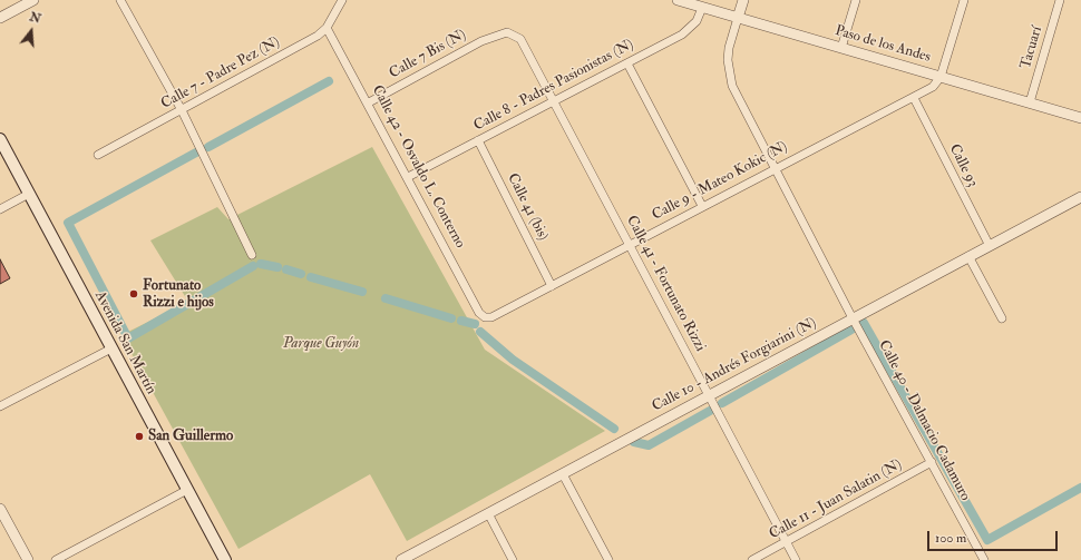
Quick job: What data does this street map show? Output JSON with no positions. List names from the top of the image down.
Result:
{
  "streets": {
    "main road": ["Avenida San Martín"],
    "street": [
      "Paso de los Andes",
      "Tacuarí",
      "Calle 7 Bis (N)",
      "Calle 7 - Padre Pez (N)",
      "Calle 8 - Padres Pasionistas (N)",
      "Calle 93",
      "Calle 42 - Osvaldo L. Conterno",
      "Calle 9 - Mateo Kokic (N)",
      "Calle 41 (bis)",
      "Calle 41 - Fortunato Rizzi",
      "Calle 10 - Andrés Forgiarini (N)",
      "Calle 40 - Dalmacio Cadamuro",
      "Calle 11 - Juan Salatin (N)"
    ]
  },
  "crossings": [
    ["Paso de los Andes", "Tacuarí"],
    ["Paso de los Andes", "Calle 8 - Padres Pasionistas (N)"],
    ["Paso de los Andes", "Calle 9 - Mateo Kokic (N)"],
    ["Paso de los Andes", "Calle 40 - Dalmacio Cadamuro"],
    ["Calle 7 Bis (N)", "Calle 42 - Osvaldo L. Conterno"],
    ["Calle 7 Bis (N)", "Calle 41 - Fortunato Rizzi"],
    ["Calle 7 - Padre Pez (N)", "Calle 42 - Osvaldo L. Conterno"],
    ["Calle 8 - Padres Pasionistas (N)", "Calle 42 - Osvaldo L. Conterno"],
    ["Calle 8 - Padres Pasionistas (N)", "Calle 41 (bis)"],
    ["Calle 8 - Padres Pasionistas (N)", "Calle 41 - Fortunato Rizzi"],
    ["Calle 93", "Calle 9 - Mateo Kokic (N)"],
    ["Calle 93", "Calle 10 - Andrés Forgiarini (N)"],
    ["Calle 42 - Osvaldo L. Conterno", "Calle 9 - Mateo Kokic (N)"],
    ["Calle 9 - Mateo Kokic (N)", "Calle 41 (bis)"],
    ["Calle 9 - Mateo Kokic (N)", "Calle 41 - Fortunato Rizzi"],
    ["Calle 9 - Mateo Kokic (N)", "Calle 40 - Dalmacio Cadamuro"],
    ["Calle 41 - Fortunato Rizzi", "Calle 10 - Andrés Forgiarini (N)"],
    ["Calle 41 - Fortunato Rizzi", "Calle 11 - Juan Salatin (N)"],
    ["Calle 10 - Andrés Forgiarini (N)", "Calle 40 - Dalmacio Cadamuro"],
    ["Calle 40 - Dalmacio Cadamuro", "Calle 11 - Juan Salatin (N)"]
  ],
  "parks": ["Parque Guyón"],
  "places": ["Fortunato Rizzi e hijos", "San Guillermo"],
  "scale_bar": "100 m",
  "north": "top"
}
